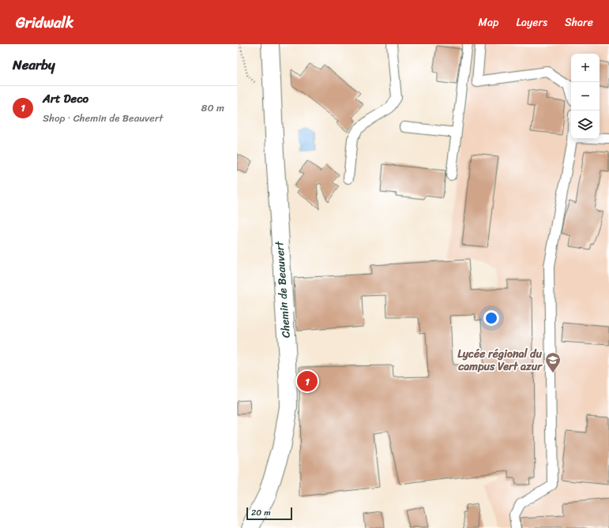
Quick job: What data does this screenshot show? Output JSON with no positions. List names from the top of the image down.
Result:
{
  "streets": {
    "street": ["Chemin de Beauvert"]
  },
  "places": {
    "school or university": ["Lycée régional du campus Vert azur"]
  },
  "scale_bar": "20 m",
  "page": {
    "header": "Gridwalk",
    "nav": ["Map", "Layers", "Share"],
    "heading": "Nearby",
    "map_buttons": ["+", "−"],
    "list": [
      {
        "mark": "1",
        "name": "Art Deco",
        "note": "Shop · Chemin de Beauvert",
        "value": "80 m"
      }
    ],
    "pins": "1",
    "scale": "20 m"
  }
}
